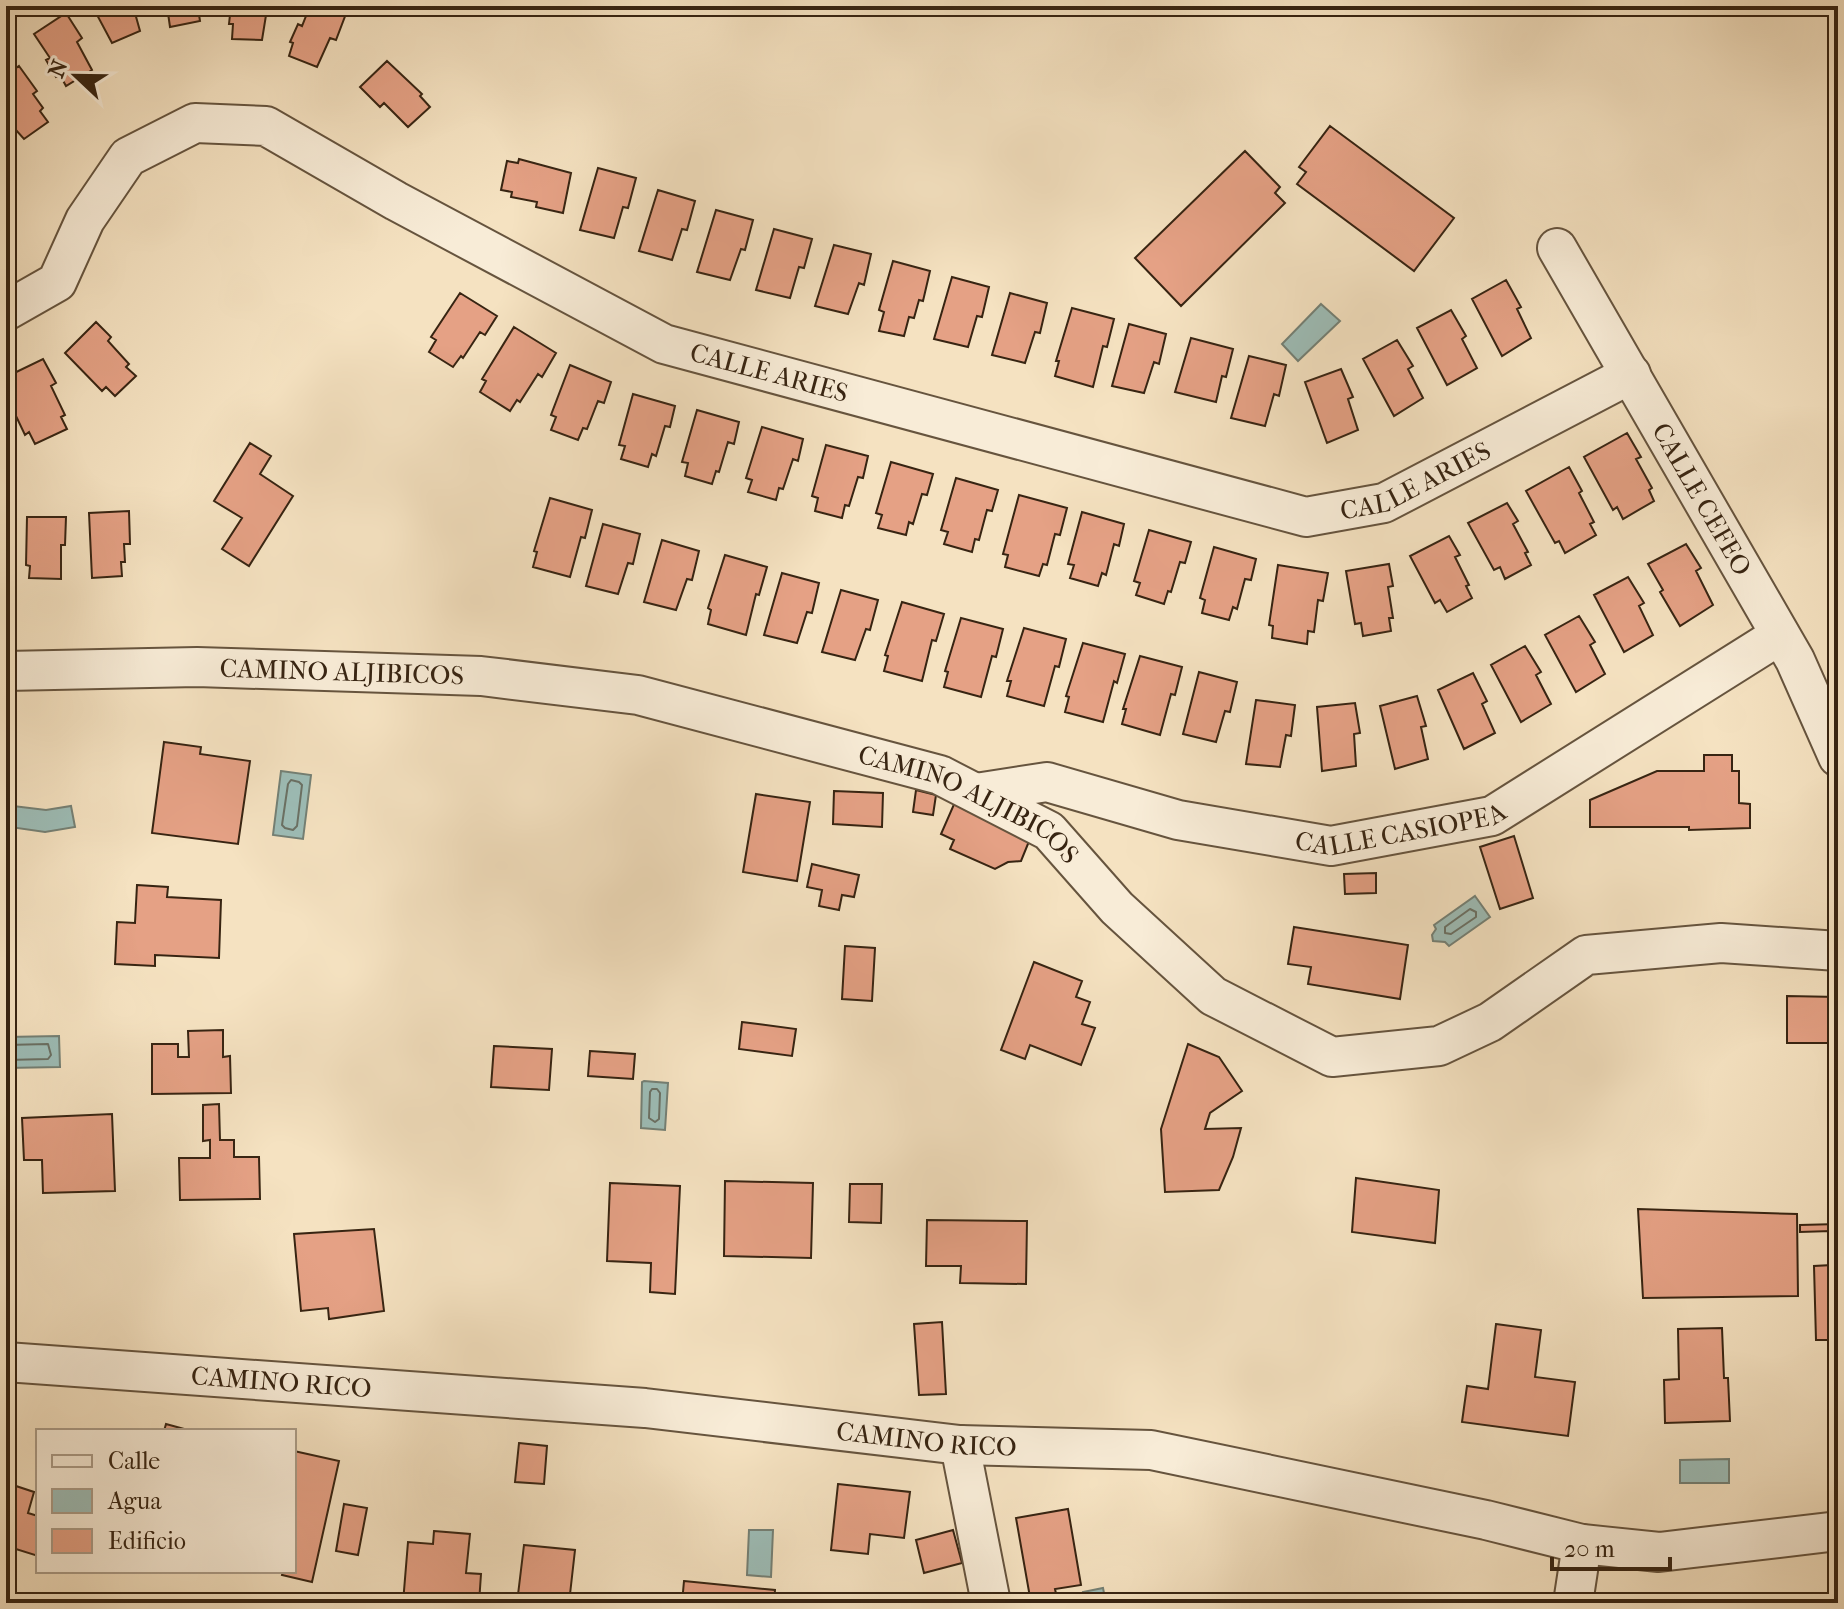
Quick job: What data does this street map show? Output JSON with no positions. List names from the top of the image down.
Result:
{
  "streets": {
    "street": [
      "CALLE ARIES",
      "CALLE CEFEO",
      "CAMINO ALJIBICOS",
      "CALLE CASIOPEA",
      "CAMINO RICO"
    ]
  },
  "crossings": [
    ["CALLE ARIES", "CALLE CEFEO"],
    ["CALLE CEFEO", "CALLE CASIOPEA"],
    ["CAMINO ALJIBICOS", "CALLE CASIOPEA"]
  ],
  "legend": ["Calle", "Agua", "Edificio"],
  "scale_bar": "20 m",
  "north": "left"
}
